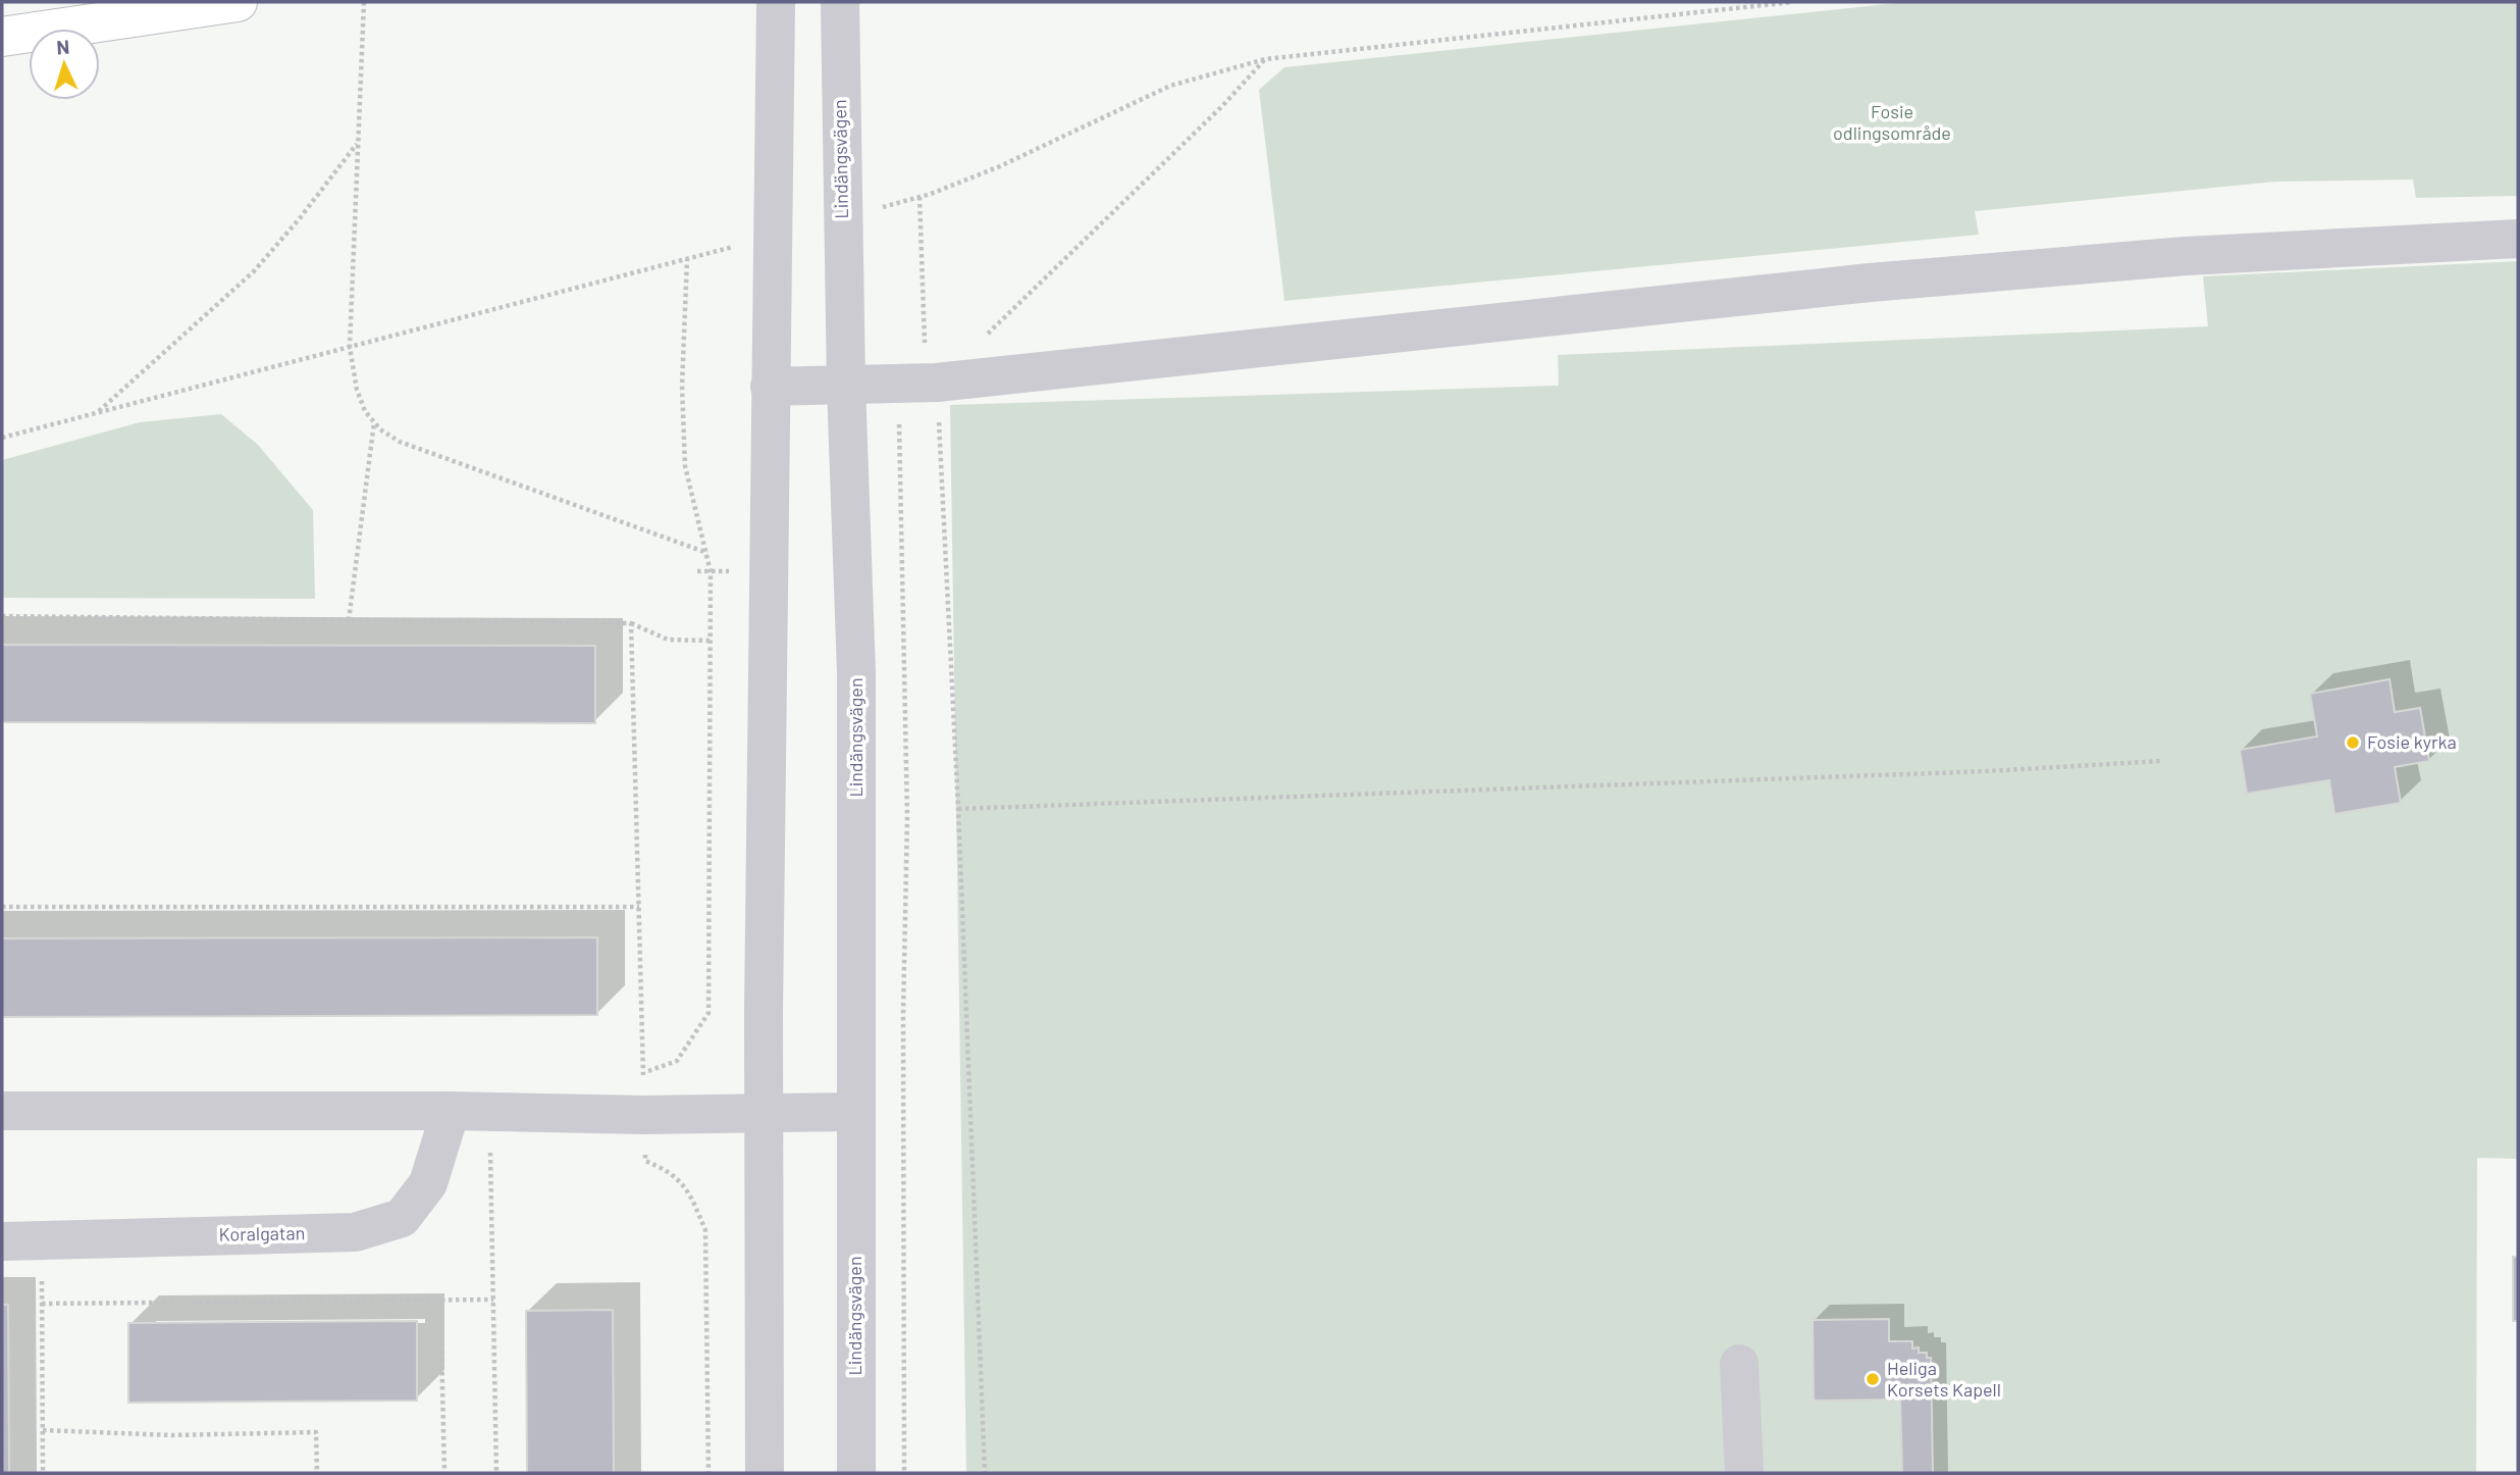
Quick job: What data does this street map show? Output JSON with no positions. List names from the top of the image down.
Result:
{
  "streets": {
    "street": ["Lindängsvägen", "Koralgatan"]
  },
  "parks": ["Fosie odlingsområde"],
  "places": ["Fosie kyrka", "Heliga Korsets Kapell"],
  "north": "top"
}
